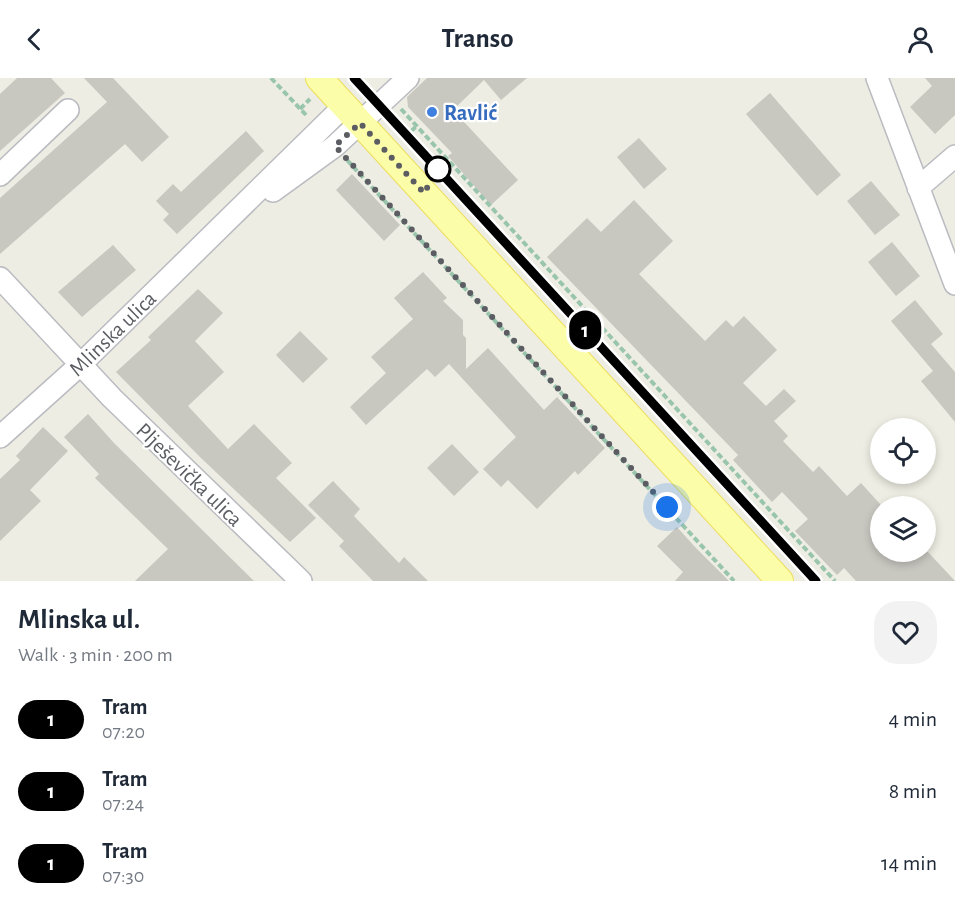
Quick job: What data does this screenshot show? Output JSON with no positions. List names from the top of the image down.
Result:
{
  "streets": {
    "street": ["Mlinska ulica", "Plješevička ulica"]
  },
  "crossings": [
    ["Mlinska ulica", "Plješevička ulica"]
  ],
  "places": ["Ravlić"],
  "lines": ["tram line 1"],
  "page": {
    "header": "Transo",
    "on_map": "1",
    "heading": ["Mlinska ul.", "Walk · 3 min · 200 m"],
    "list": [
      {
        "mark": "1",
        "name": "Tram",
        "note": "07:20",
        "value": "4 min"
      },
      {
        "mark": "1",
        "name": "Tram",
        "note": "07:24",
        "value": "8 min"
      },
      {
        "mark": "1",
        "name": "Tram",
        "note": "07:30",
        "value": "14 min"
      }
    ]
  }
}
